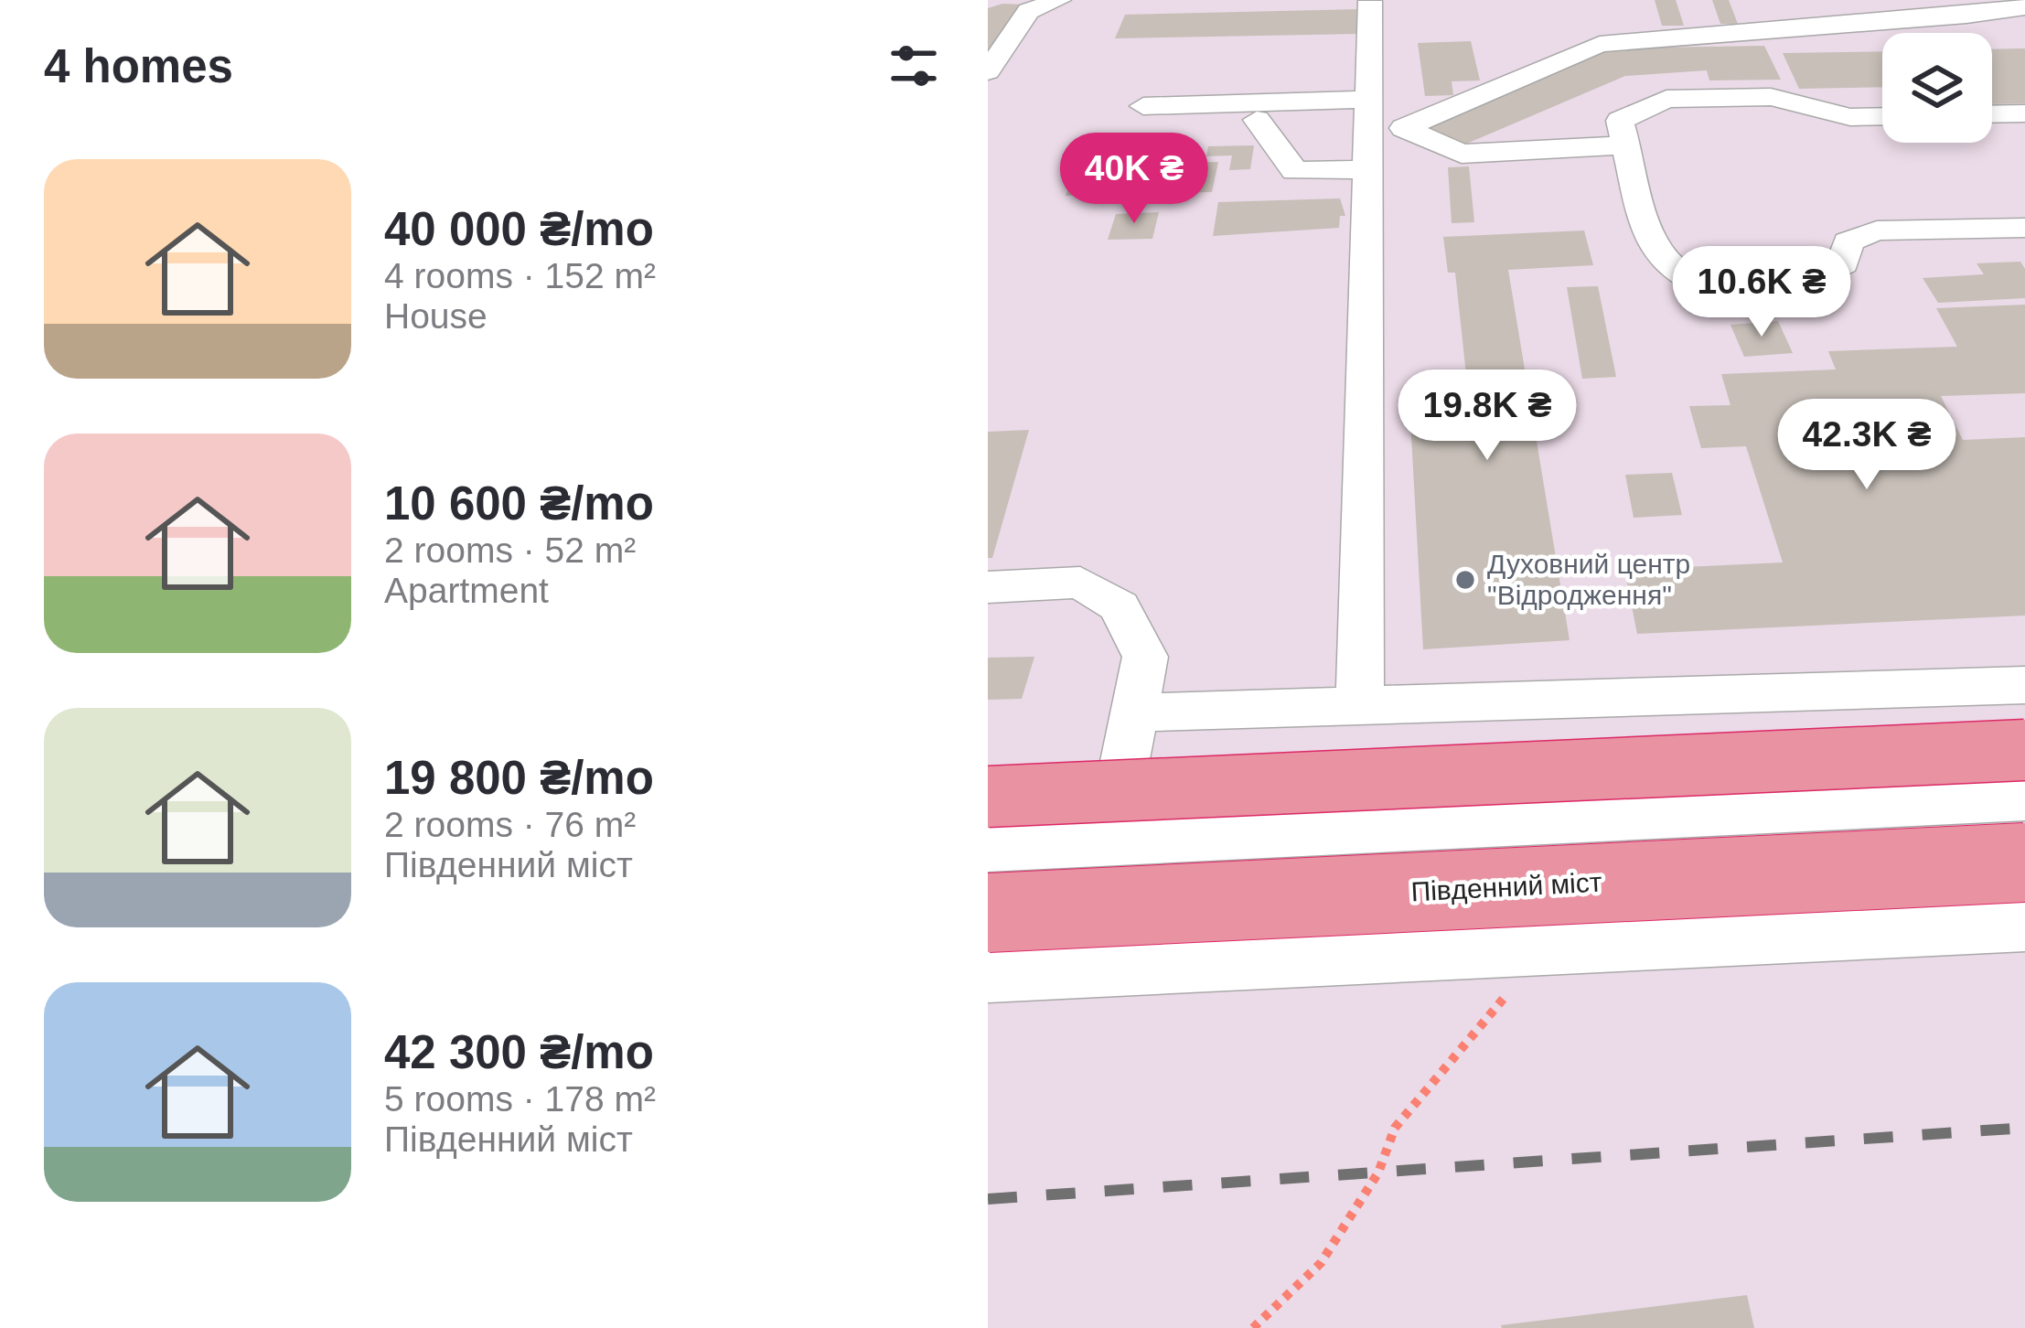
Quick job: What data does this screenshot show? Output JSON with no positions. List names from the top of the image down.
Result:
{
  "streets": {
    "highway": ["Південний міст"]
  },
  "places": ["Духовний центр \"Відродження\""],
  "page": {
    "heading": "4 homes",
    "list": [
      {
        "name": "40 000 ₴/mo",
        "note": "4 rooms · 152 m² · House"
      },
      {
        "name": "10 600 ₴/mo",
        "note": "2 rooms · 52 m² · Apartment"
      },
      {
        "name": "19 800 ₴/mo",
        "note": "2 rooms · 76 m² · Південний міст"
      },
      {
        "name": "42 300 ₴/mo",
        "note": "5 rooms · 178 m² · Південний міст"
      }
    ],
    "price": [
      "40K ₴",
      "10.6K ₴",
      "19.8K ₴",
      "42.3K ₴"
    ]
  }
}
